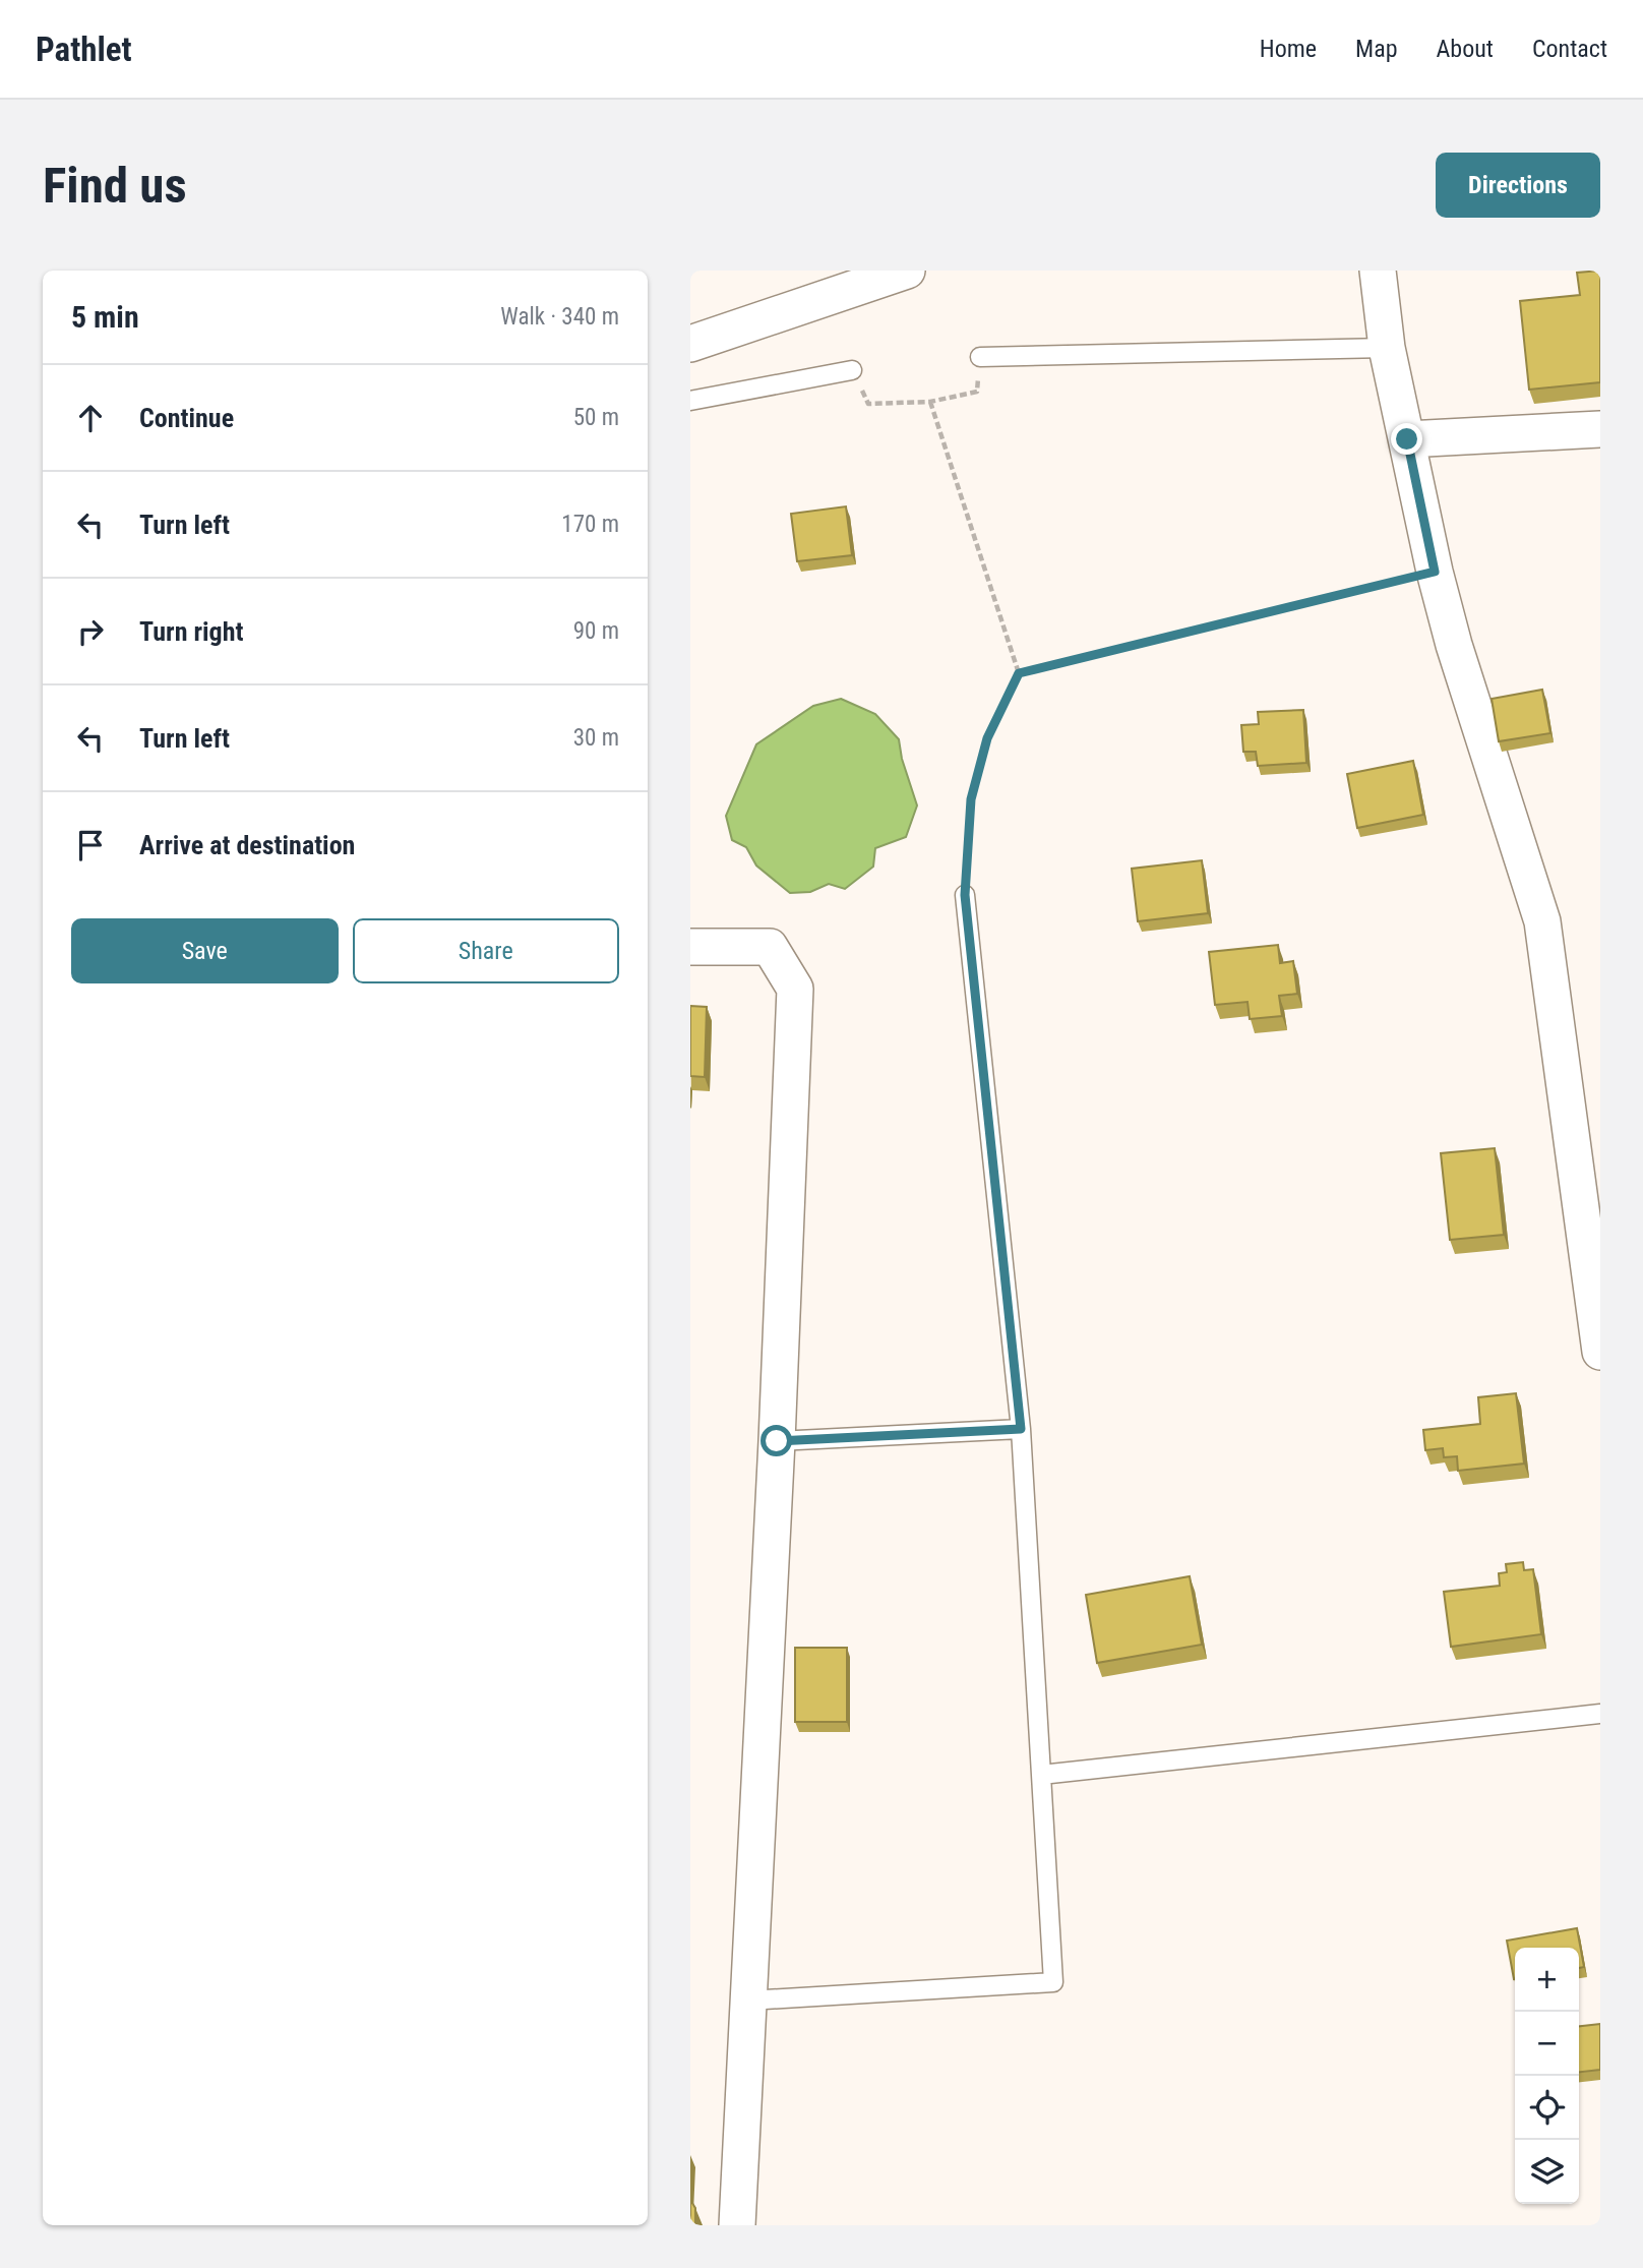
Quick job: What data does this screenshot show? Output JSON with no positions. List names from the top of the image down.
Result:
{
  "page": {
    "header": "Pathlet",
    "nav": [
      "Home",
      "Map",
      "About",
      "Contact"
    ],
    "buttons": [
      "Directions",
      ["Save", "Share"]
    ],
    "title": "Find us",
    "heading": ["5 min", "Walk · 340 m"],
    "list": [
      ["Continue", "50 m"],
      ["Turn left", "170 m"],
      ["Turn right", "90 m"],
      ["Turn left", "30 m"],
      "Arrive at destination"
    ],
    "map_buttons": ["+", "−"]
  }
}
